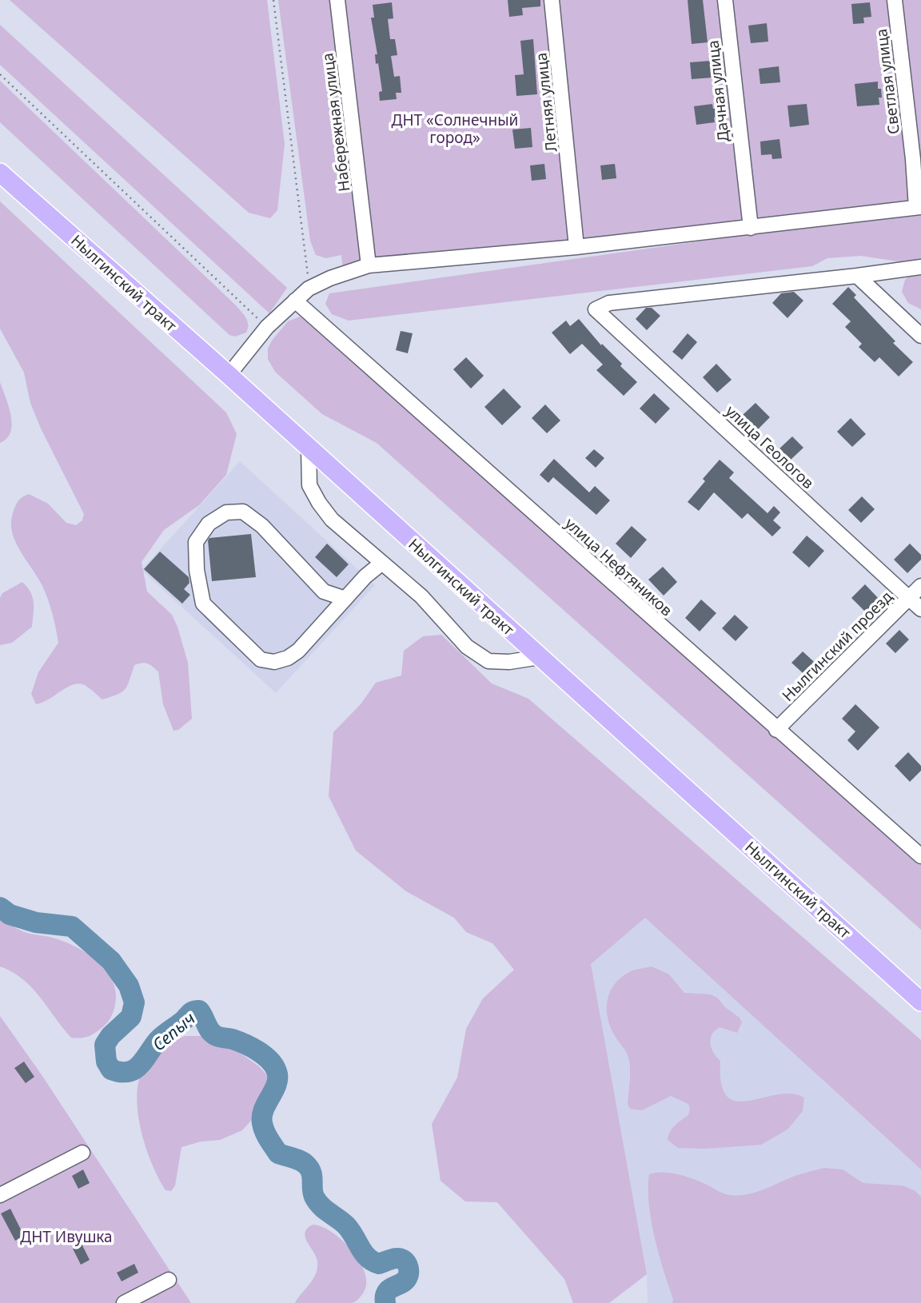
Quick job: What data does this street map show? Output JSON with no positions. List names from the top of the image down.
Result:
{
  "streets": {
    "main road": ["Нылгинский тракт"],
    "street": [
      "Светлая улица",
      "Дачная улица",
      "Летняя улица",
      "Набережная улица",
      "улица Геологов",
      "улица Нефтяников",
      "Нылгинский проезд"
    ]
  },
  "crossings": [
    ["улица Геологов", "Нылгинский проезд"],
    ["улица Нефтяников", "Нылгинский проезд"]
  ],
  "water": ["Сепыч"],
  "parks": ["ДНТ «Солнечный город»", "ДНТ Ивушка"]
}
